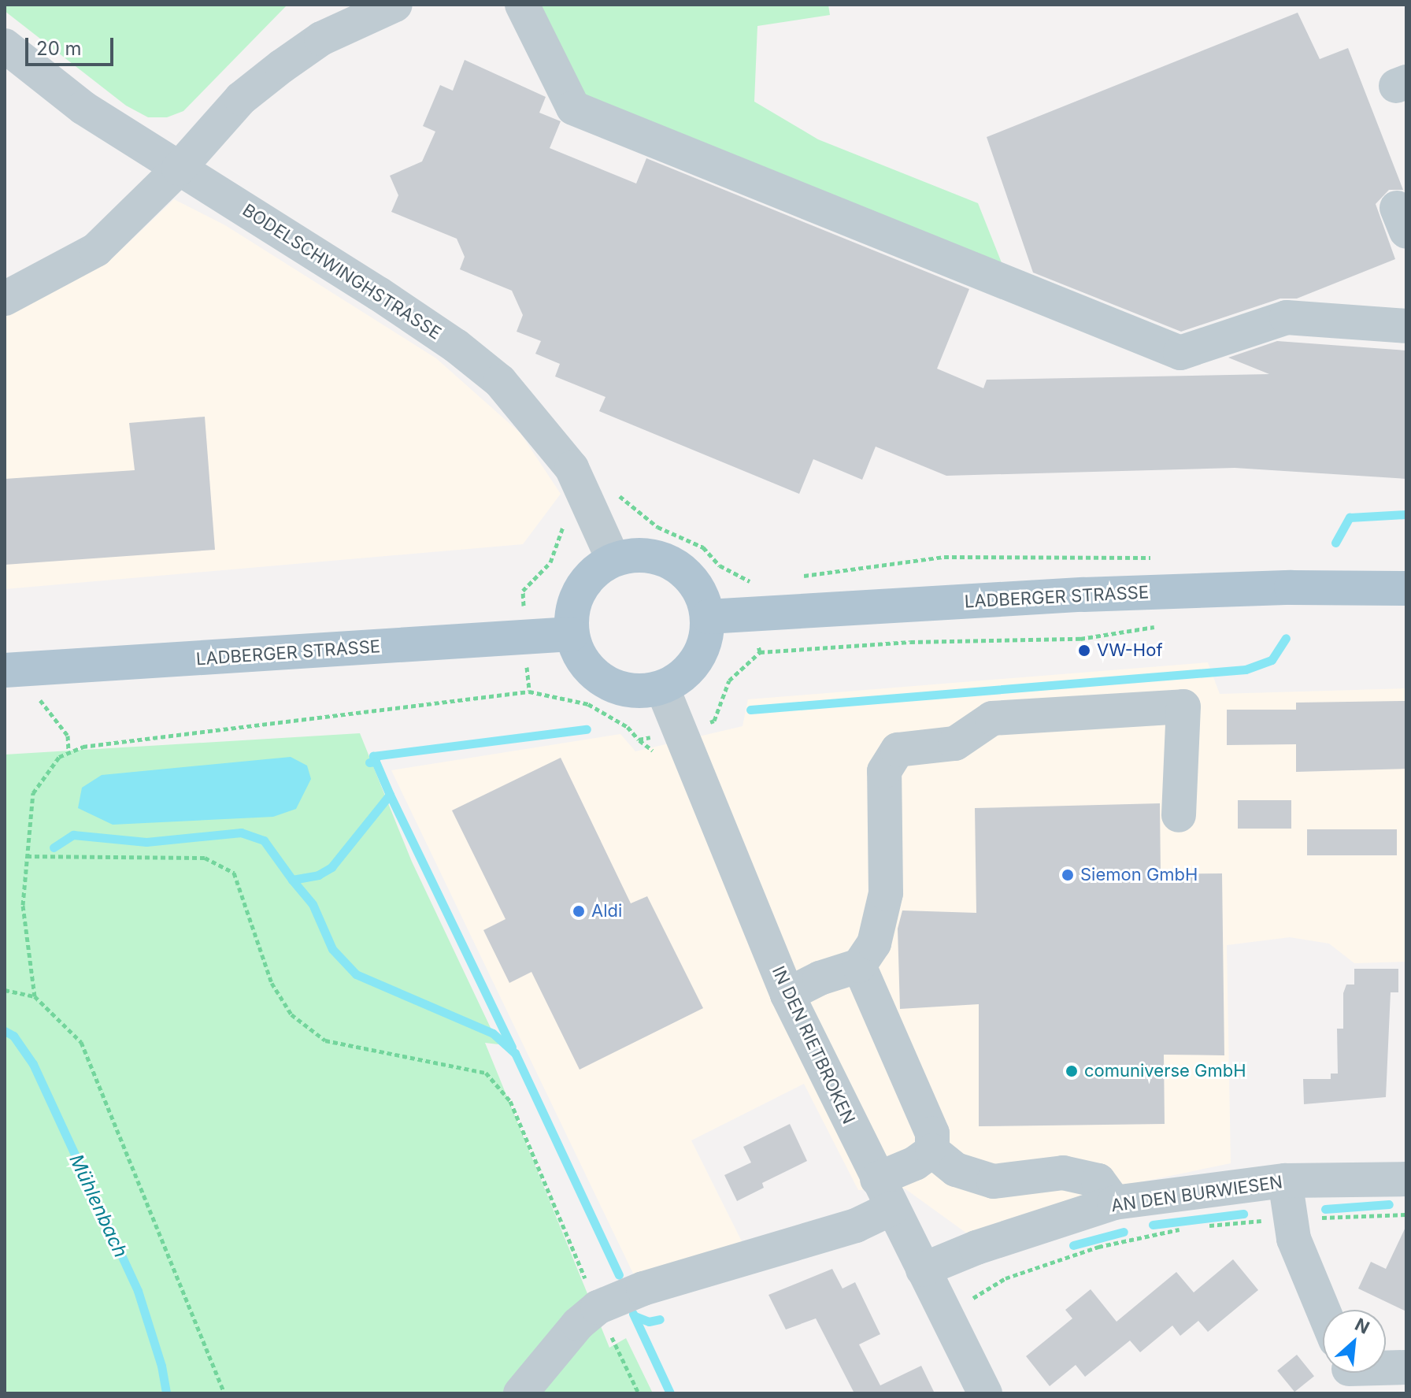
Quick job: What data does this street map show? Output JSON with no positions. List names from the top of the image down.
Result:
{
  "streets": {
    "main road": ["LADBERGER STRASSE"],
    "street": ["BODELSCHWINGHSTRASSE", "IN DEN RIETBROKEN", "AN DEN BURWIESEN"]
  },
  "crossings": [
    ["BODELSCHWINGHSTRASSE", "LADBERGER STRASSE"],
    ["BODELSCHWINGHSTRASSE", "IN DEN RIETBROKEN"],
    ["LADBERGER STRASSE", "IN DEN RIETBROKEN"],
    ["IN DEN RIETBROKEN", "AN DEN BURWIESEN"]
  ],
  "water": ["Mühlenbach"],
  "places": [
    "VW-Hof",
    "Siemon GmbH",
    "Aldi",
    "comuniverse GmbH"
  ],
  "scale_bar": "20 m",
  "north": "top right"
}
